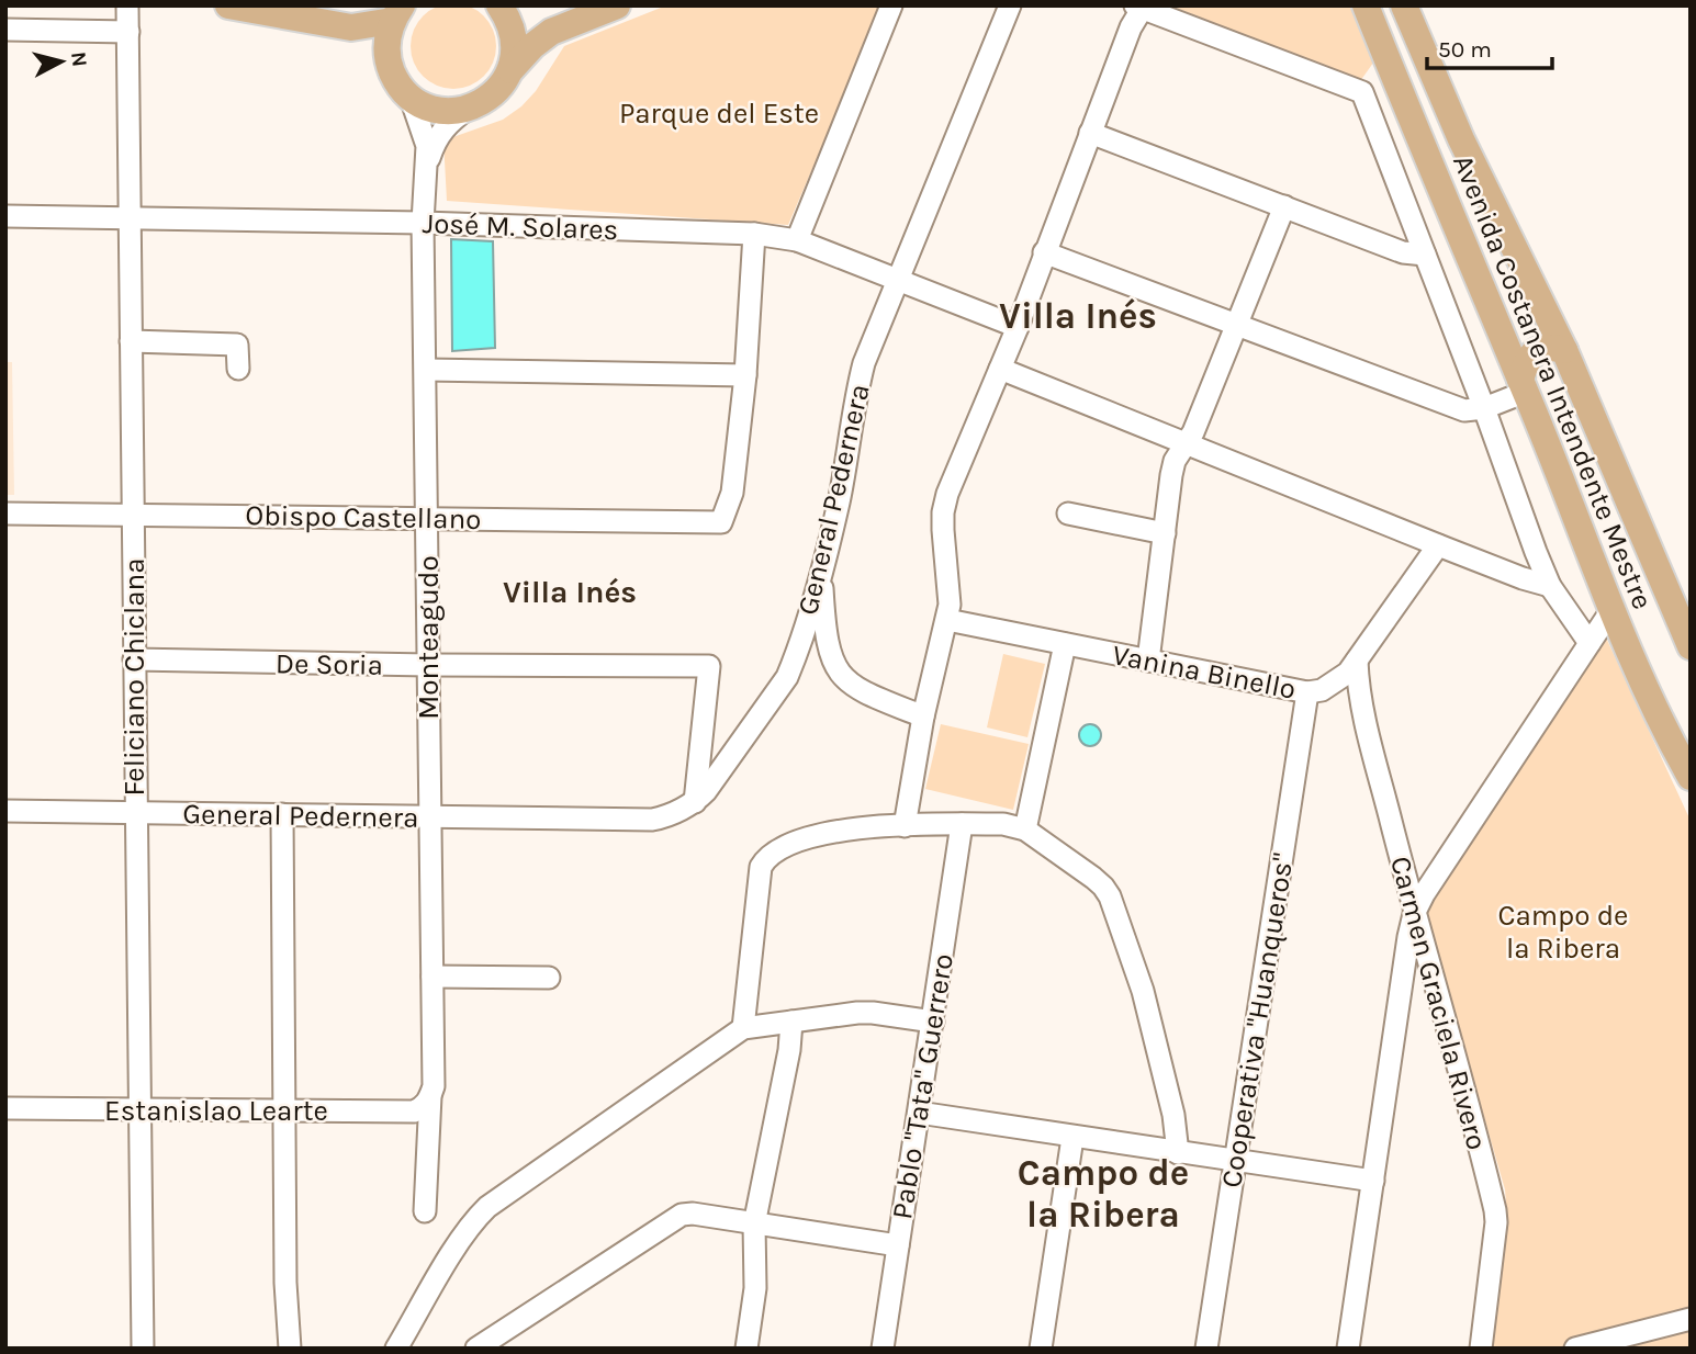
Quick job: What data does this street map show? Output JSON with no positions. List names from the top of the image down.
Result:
{
  "streets": {
    "main road": ["Avenida Costanera Intendente Mestre"],
    "street": [
      "José M. Solares",
      "General Pedernera",
      "Obispo Castellano",
      "Monteagudo",
      "De Soria",
      "Vanina Binello",
      "Feliciano Chiclana",
      "Carmen Graciela Rivero",
      "Cooperativa \"Huanqueros\"",
      "Pablo \"Tata\" Guerrero",
      "Estanislao Learte"
    ]
  },
  "crossings": [
    ["José M. Solares", "General Pedernera"],
    ["José M. Solares", "Monteagudo"],
    ["José M. Solares", "Feliciano Chiclana"],
    ["General Pedernera", "Monteagudo"],
    ["General Pedernera", "De Soria"],
    ["General Pedernera", "Feliciano Chiclana"],
    ["Obispo Castellano", "Monteagudo"],
    ["Obispo Castellano", "Feliciano Chiclana"],
    ["Monteagudo", "De Soria"],
    ["Monteagudo", "Estanislao Learte"],
    ["De Soria", "Feliciano Chiclana"],
    ["Vanina Binello", "Carmen Graciela Rivero"],
    ["Vanina Binello", "Cooperativa \"Huanqueros\""],
    ["Feliciano Chiclana", "Estanislao Learte"]
  ],
  "districts": ["Villa Inés", "Villa Inés", "Campo de la Ribera"],
  "parks": ["Parque del Este", "Campo de la Ribera"],
  "scale_bar": "50 m",
  "north": "right"
}
